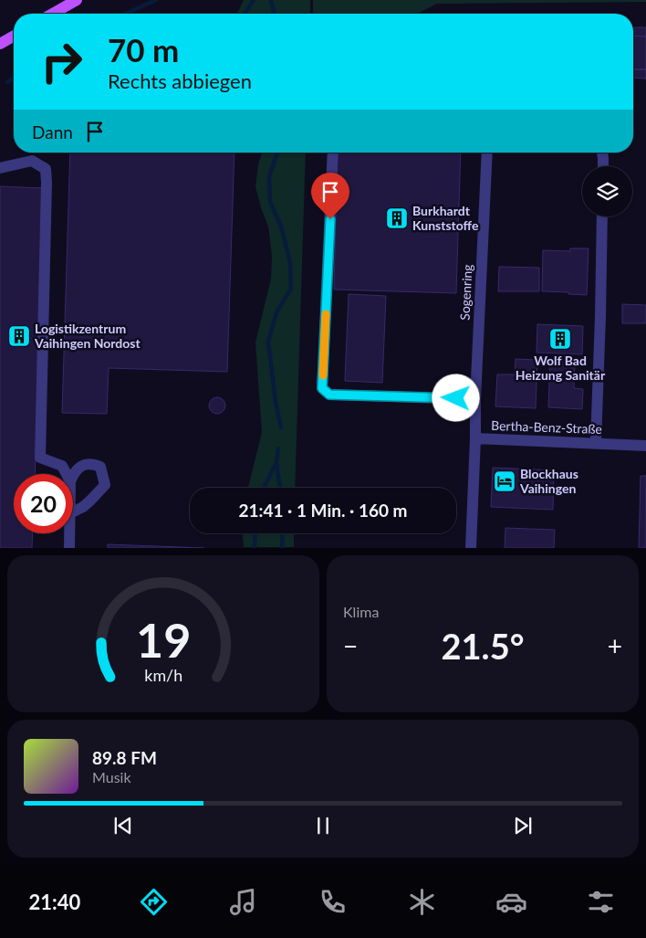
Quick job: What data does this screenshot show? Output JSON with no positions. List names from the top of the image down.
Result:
{
  "streets": {
    "street": ["Sogenring", "Bertha-Benz-Straße"]
  },
  "crossings": [
    ["Sogenring", "Bertha-Benz-Straße"]
  ],
  "places": {
    "building": ["Burkhardt Kunststoffe", "Logistikzentrum Vaihingen Nordost", "Wolf Bad Heizung Sanitär"],
    "hotel": ["Blockhaus Vaihingen"]
  },
  "page": {
    "turn": ["70 m", "Rechts abbiegen"],
    "then": "Dann",
    "limit": "20",
    "trip": "21:41 · 1 Min. · 160 m",
    "tile": "Klima",
    "heat": ["−", "21.5°", "+"],
    "song": ["89.8 FM", "Musik"],
    "tabs": "21:40",
    "gauge": ["19", "km/h"]
  }
}
